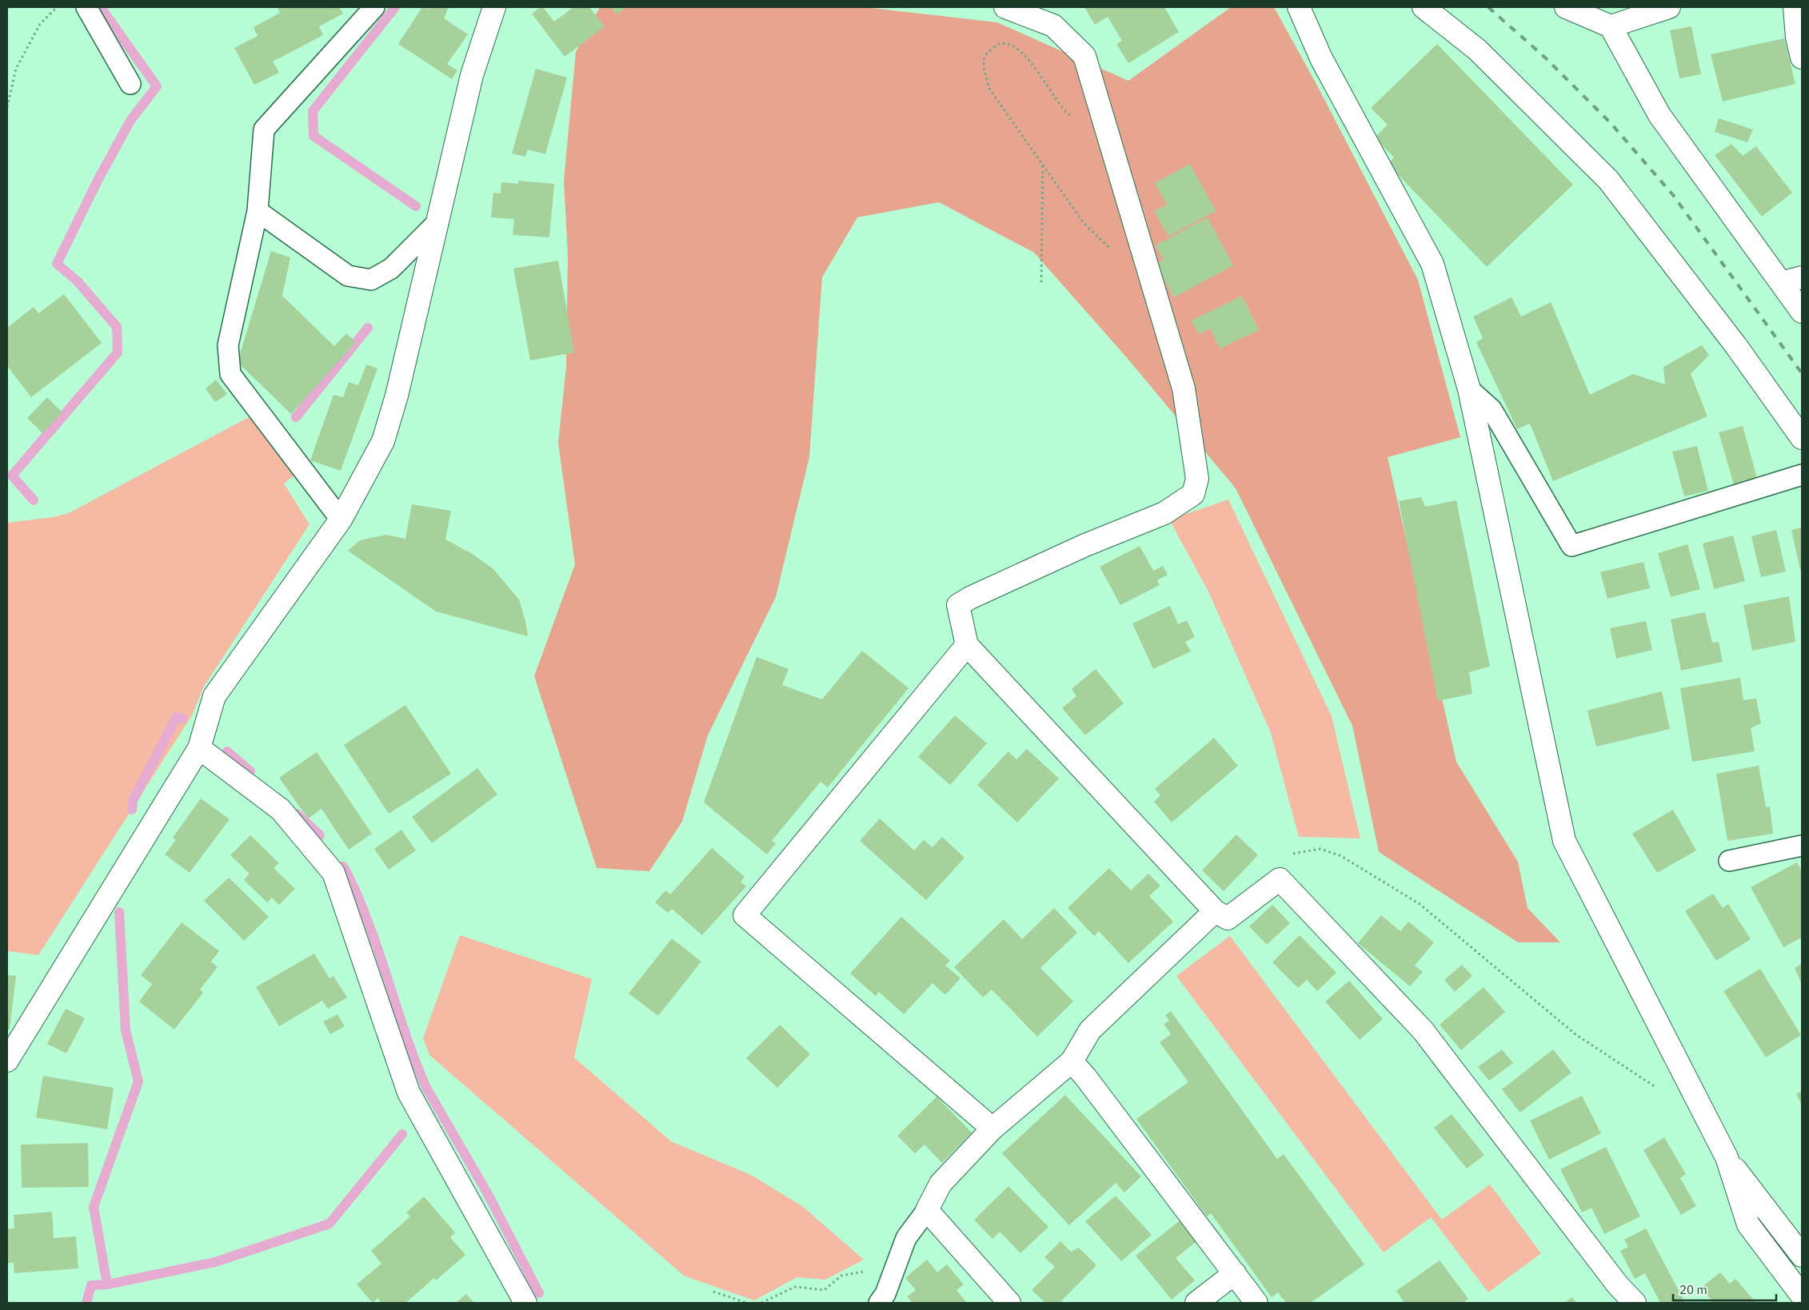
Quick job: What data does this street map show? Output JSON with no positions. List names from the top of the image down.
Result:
{
  "scale_bar": "20 m"
}
